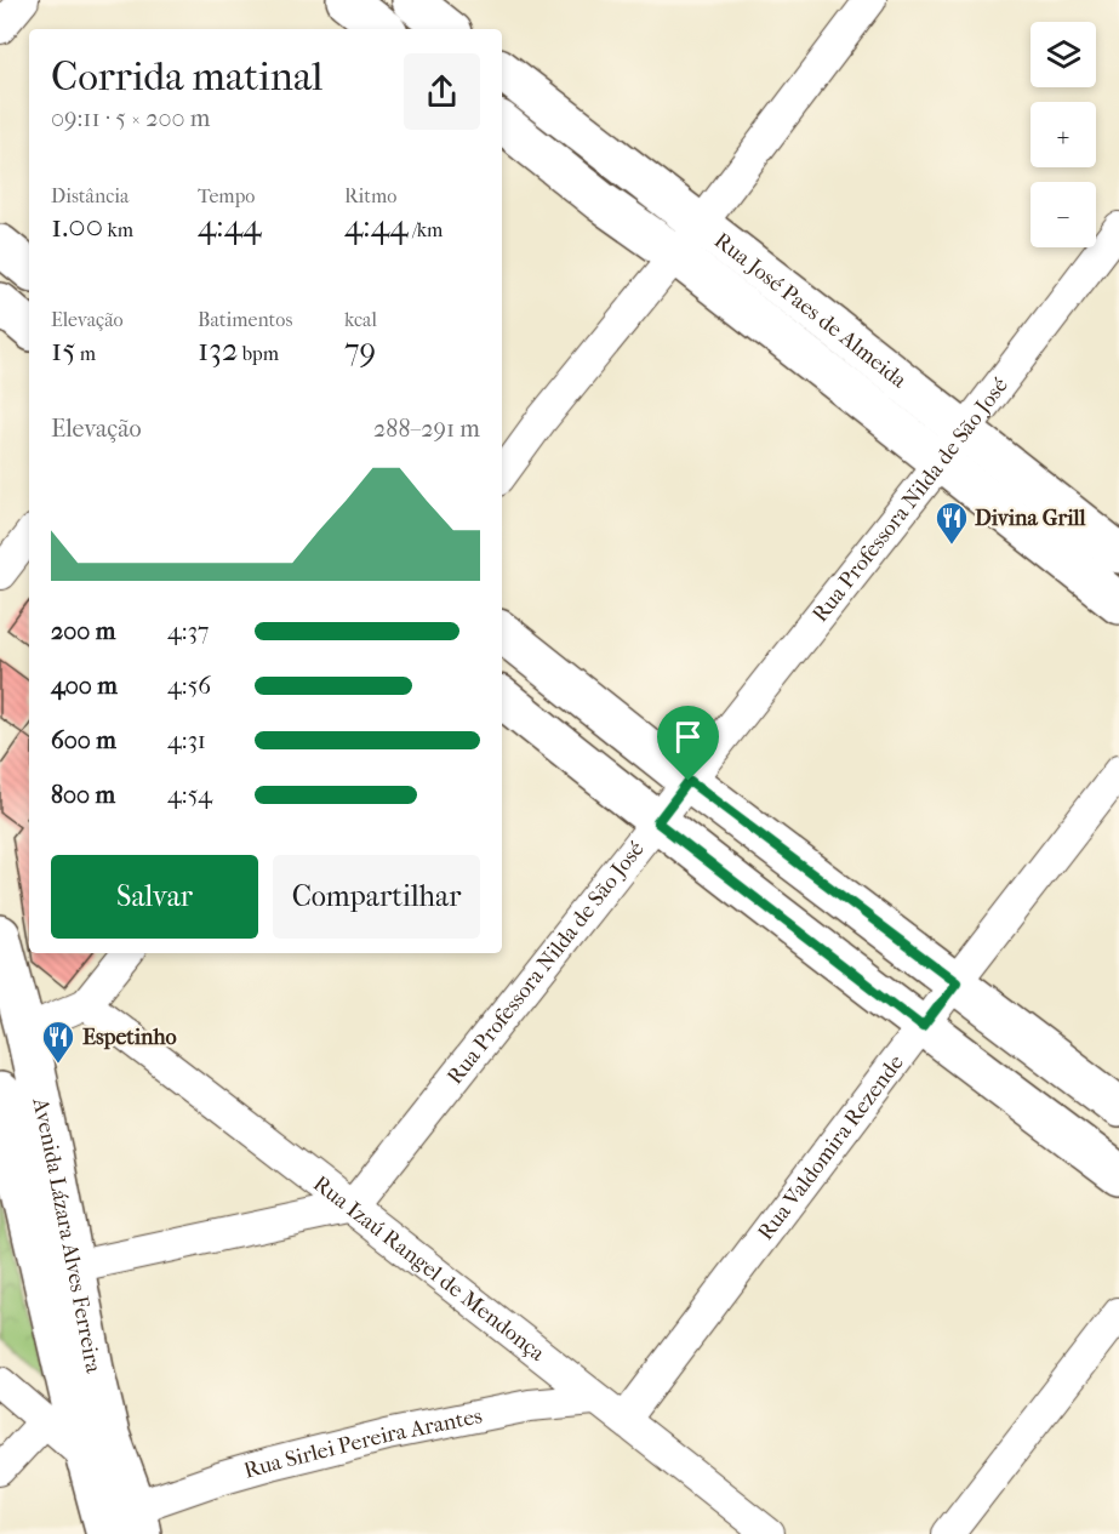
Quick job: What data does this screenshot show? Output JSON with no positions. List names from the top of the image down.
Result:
{
  "streets": {
    "main road": ["Rua José Paes de Almeida", "Avenida Lázara Alves Ferreira"],
    "street": [
      "Rua Professora Nilda de São José",
      "Rua Valdomira Rezende",
      "Rua Izaú Rangel de Mendonça",
      "Rua Sirlei Pereira Arantes"
    ]
  },
  "crossings": [
    ["Rua José Paes de Almeida", "Rua Professora Nilda de São José"],
    ["Rua Professora Nilda de São José", "Rua Izaú Rangel de Mendonça"],
    ["Rua Valdomira Rezende", "Rua Izaú Rangel de Mendonça"],
    ["Avenida Lázara Alves Ferreira", "Rua Sirlei Pereira Arantes"],
    ["Rua Izaú Rangel de Mendonça", "Rua Sirlei Pereira Arantes"]
  ],
  "places": {
    "restaurant": ["Divina Grill", "Espetinho"]
  },
  "page": {
    "map_buttons": ["+", "−"],
    "heading": ["Corrida matinal", "09:11 · 5 × 200 m"],
    "stats": [
      ["Distância", "1.00 km"],
      ["Tempo", "4:44"],
      ["Ritmo", "4:44 /km"],
      ["Elevação", "15 m"],
      ["Batimentos", "132 bpm"],
      ["kcal", "79"]
    ],
    "chart": ["Elevação", "288–291 m"],
    "list": [
      {
        "name": "200 m",
        "note": "4:37"
      },
      {
        "name": "400 m",
        "note": "4:56"
      },
      {
        "name": "600 m",
        "note": "4:31"
      },
      {
        "name": "800 m",
        "note": "4:54"
      }
    ],
    "buttons": ["Salvar", "Compartilhar"]
  }
}
